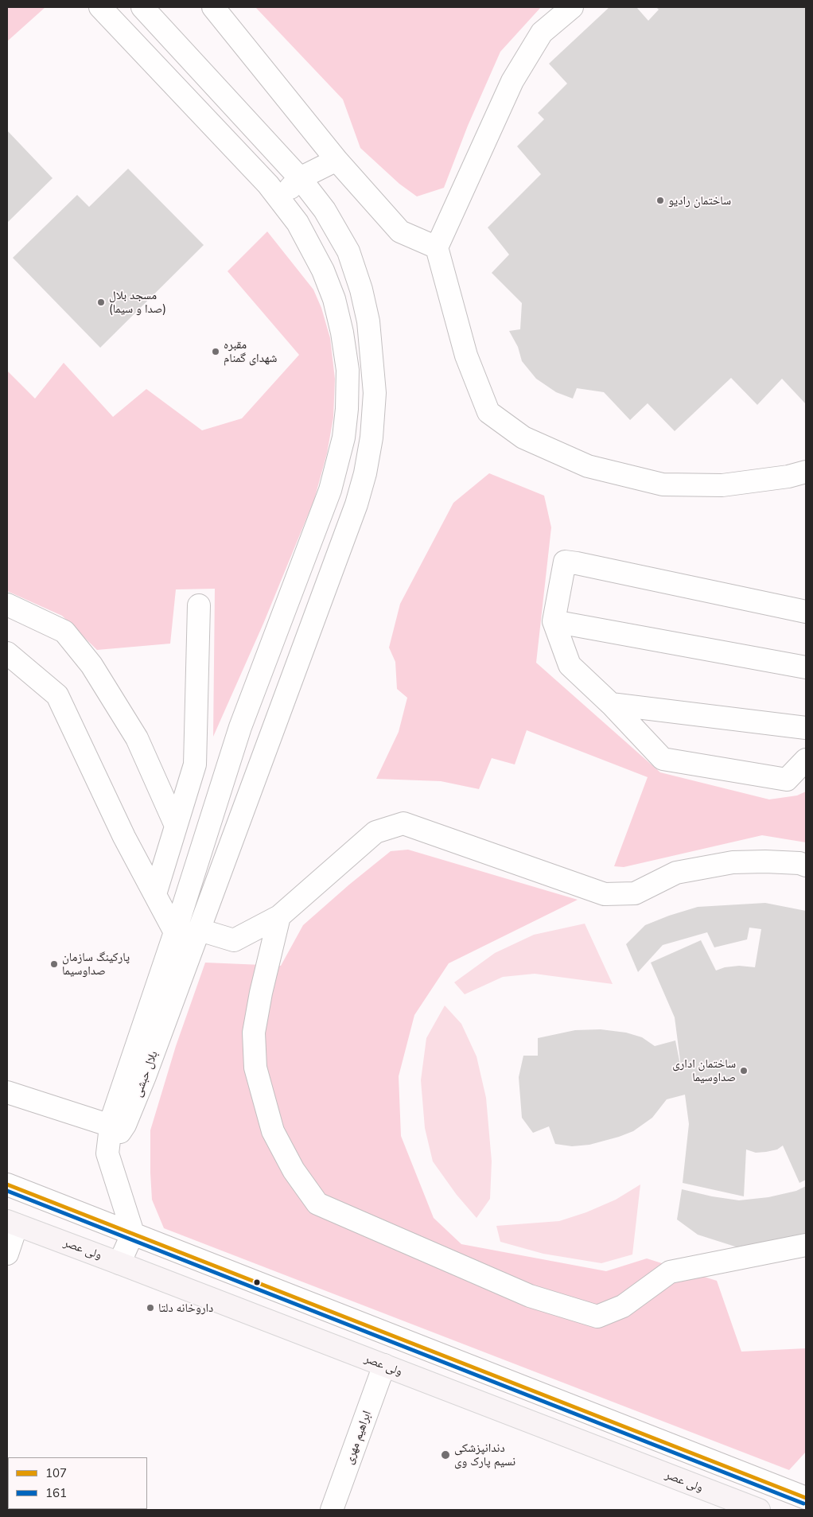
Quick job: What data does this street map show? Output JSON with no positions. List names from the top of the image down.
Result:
{
  "streets": {
    "main road": ["ولی عصر"],
    "street": ["بلال حبشی", "ابراهیم مهری"]
  },
  "crossings": [
    ["ولی عصر", "ابراهیم مهری"]
  ],
  "places": [
    "ساختمان رادیو",
    "مسجد بلال (صدا و سیما)",
    "مقبره شهدای گمنام",
    "پارکینگ سازمان صداوسیما",
    "ساختمان اداری صداوسیما",
    "داروخانه دلتا",
    "دندانپزشکی نسیم پارک وی"
  ],
  "lines": ["transit line 107", "transit line 161"],
  "legend": ["107", "161"]
}
